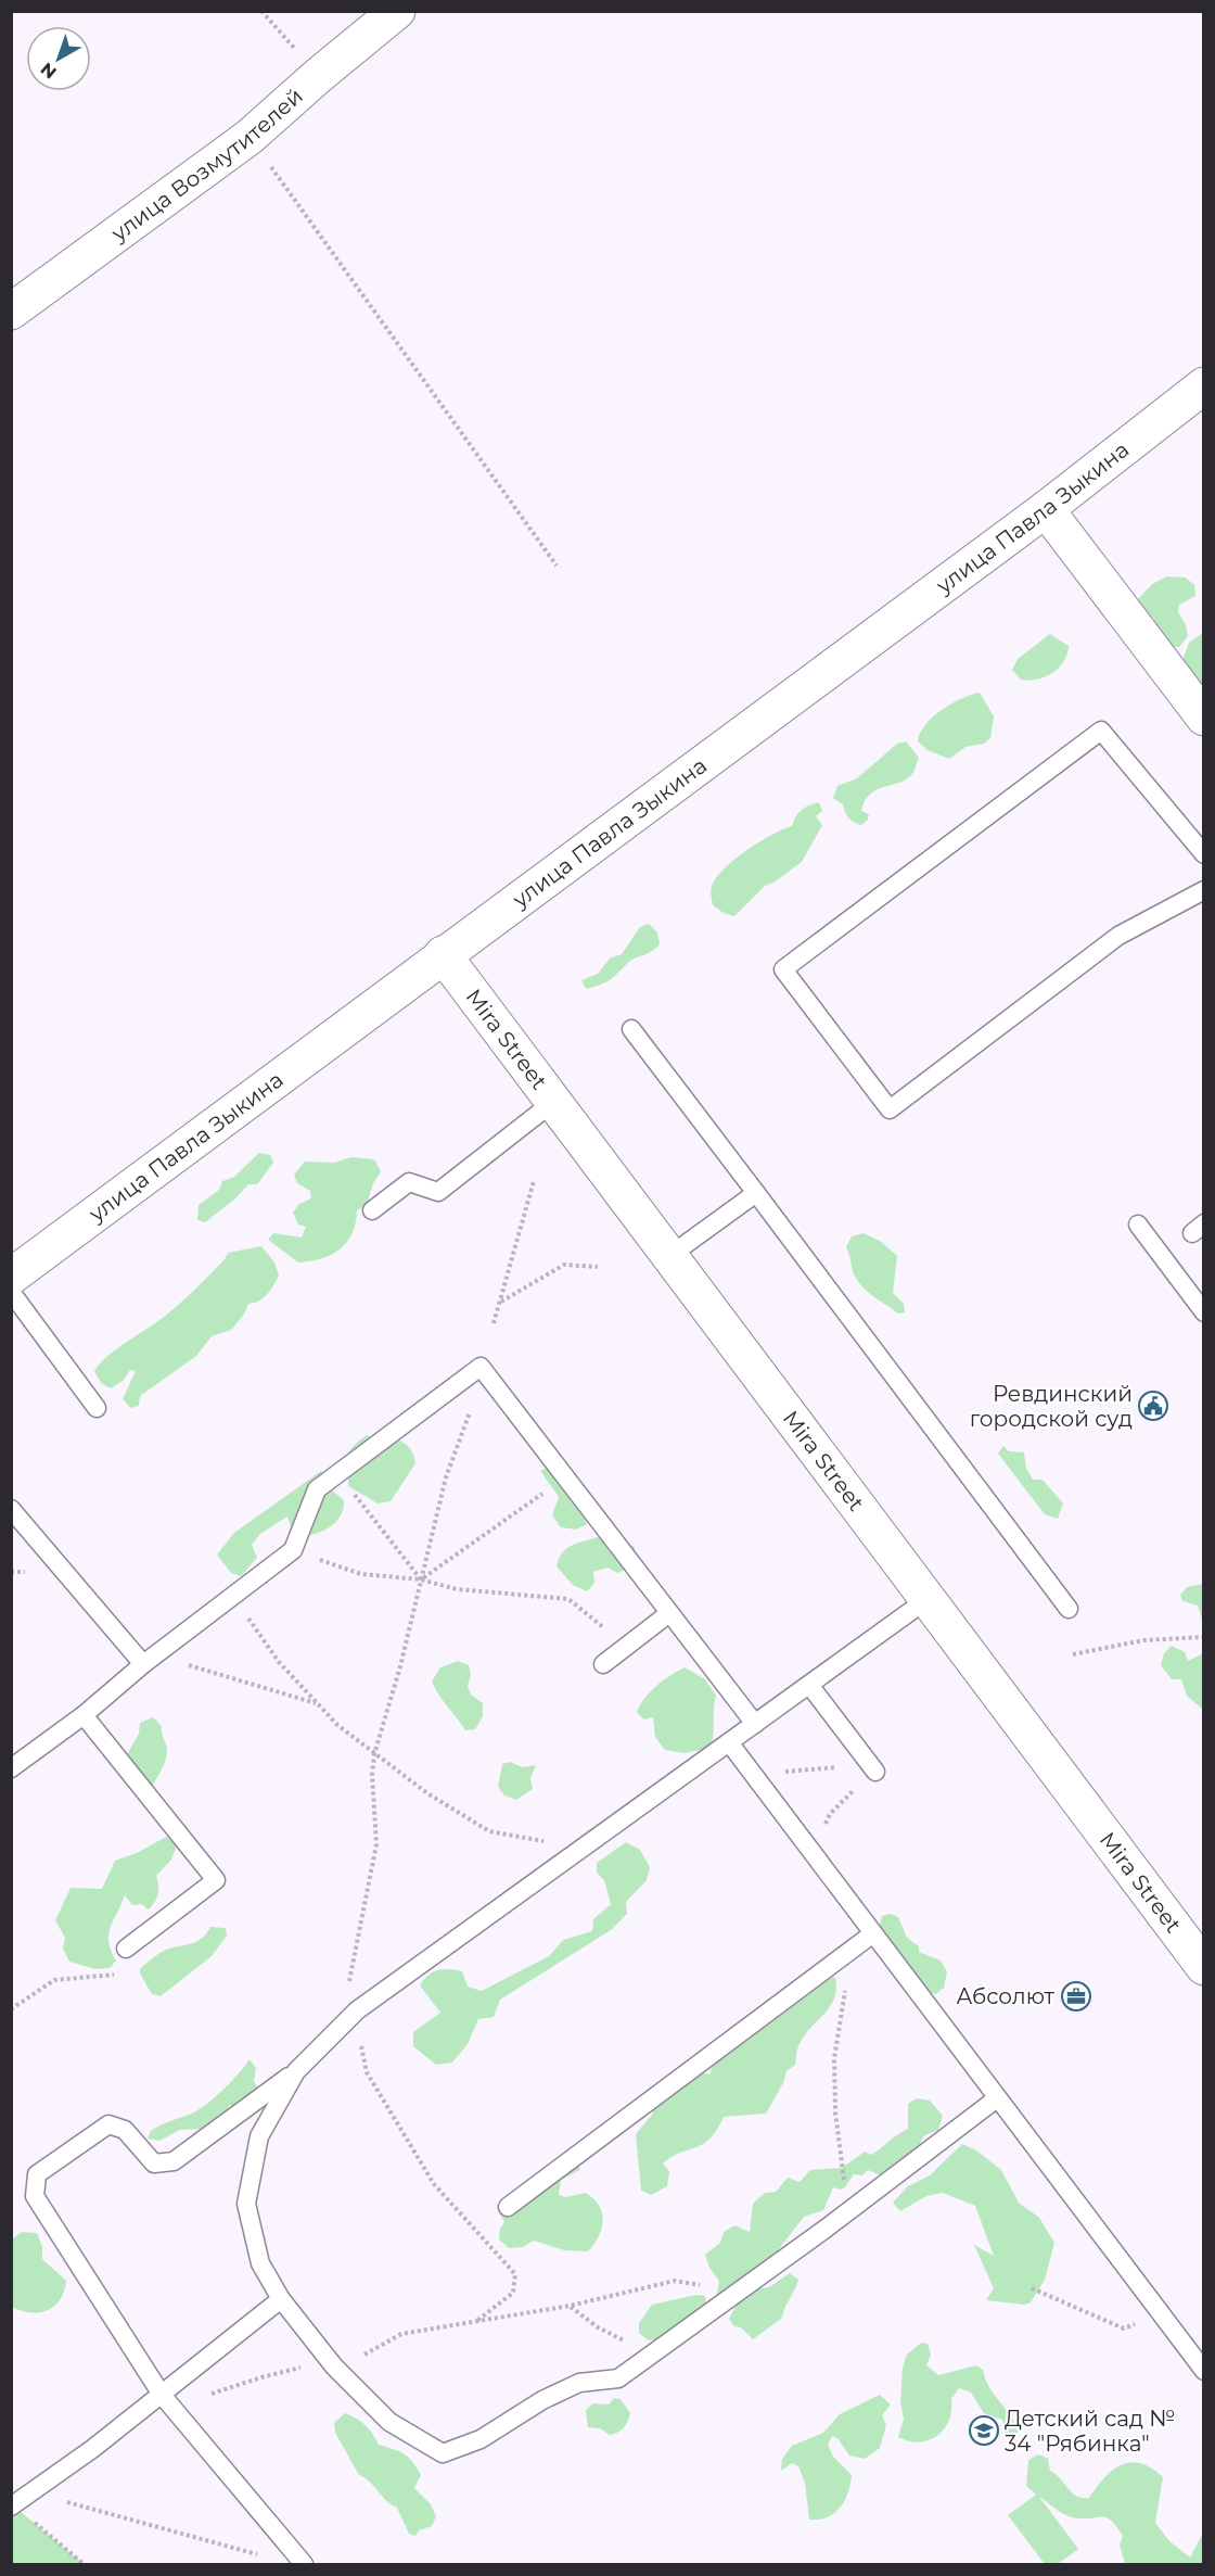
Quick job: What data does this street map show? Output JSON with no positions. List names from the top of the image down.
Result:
{
  "streets": {
    "main road": ["улица Возмутителей", "улица Павла Зыкина", "Mira Street"]
  },
  "crossings": [
    ["улица Павла Зыкина", "Mira Street"]
  ],
  "places": {
    "public building": ["Ревдинский городской суд"],
    "office": ["Абсолют"],
    "school or university": ["Детский сад № 34 \"Рябинка\""]
  },
  "north": "bottom left"
}
